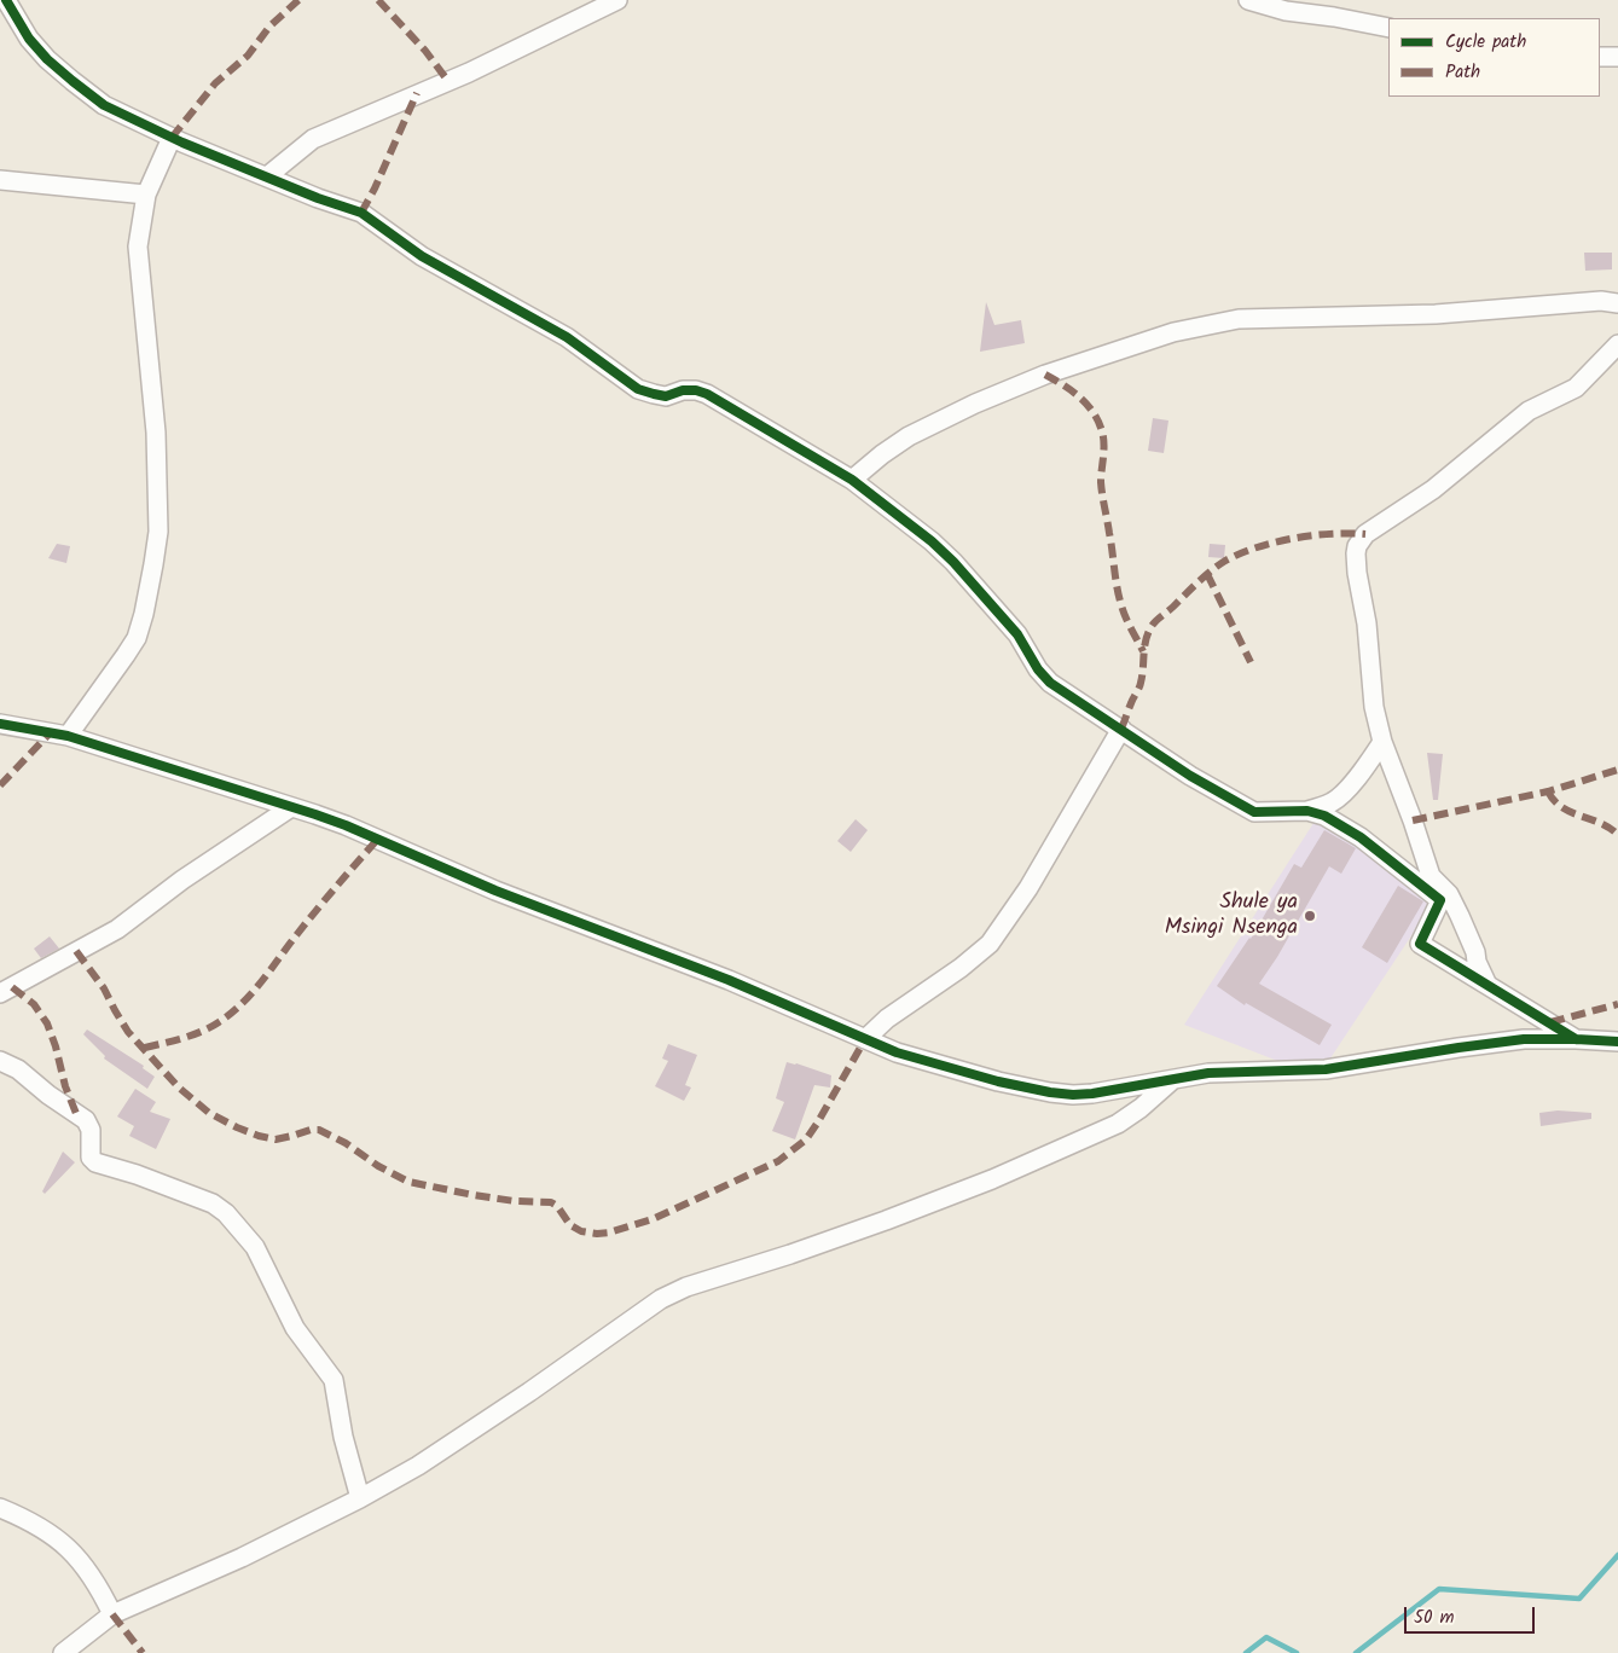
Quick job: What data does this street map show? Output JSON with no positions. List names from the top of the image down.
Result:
{
  "places": ["Shule ya Msingi Nsenga"],
  "legend": ["Cycle path", "Path"],
  "scale_bar": "50 m"
}
